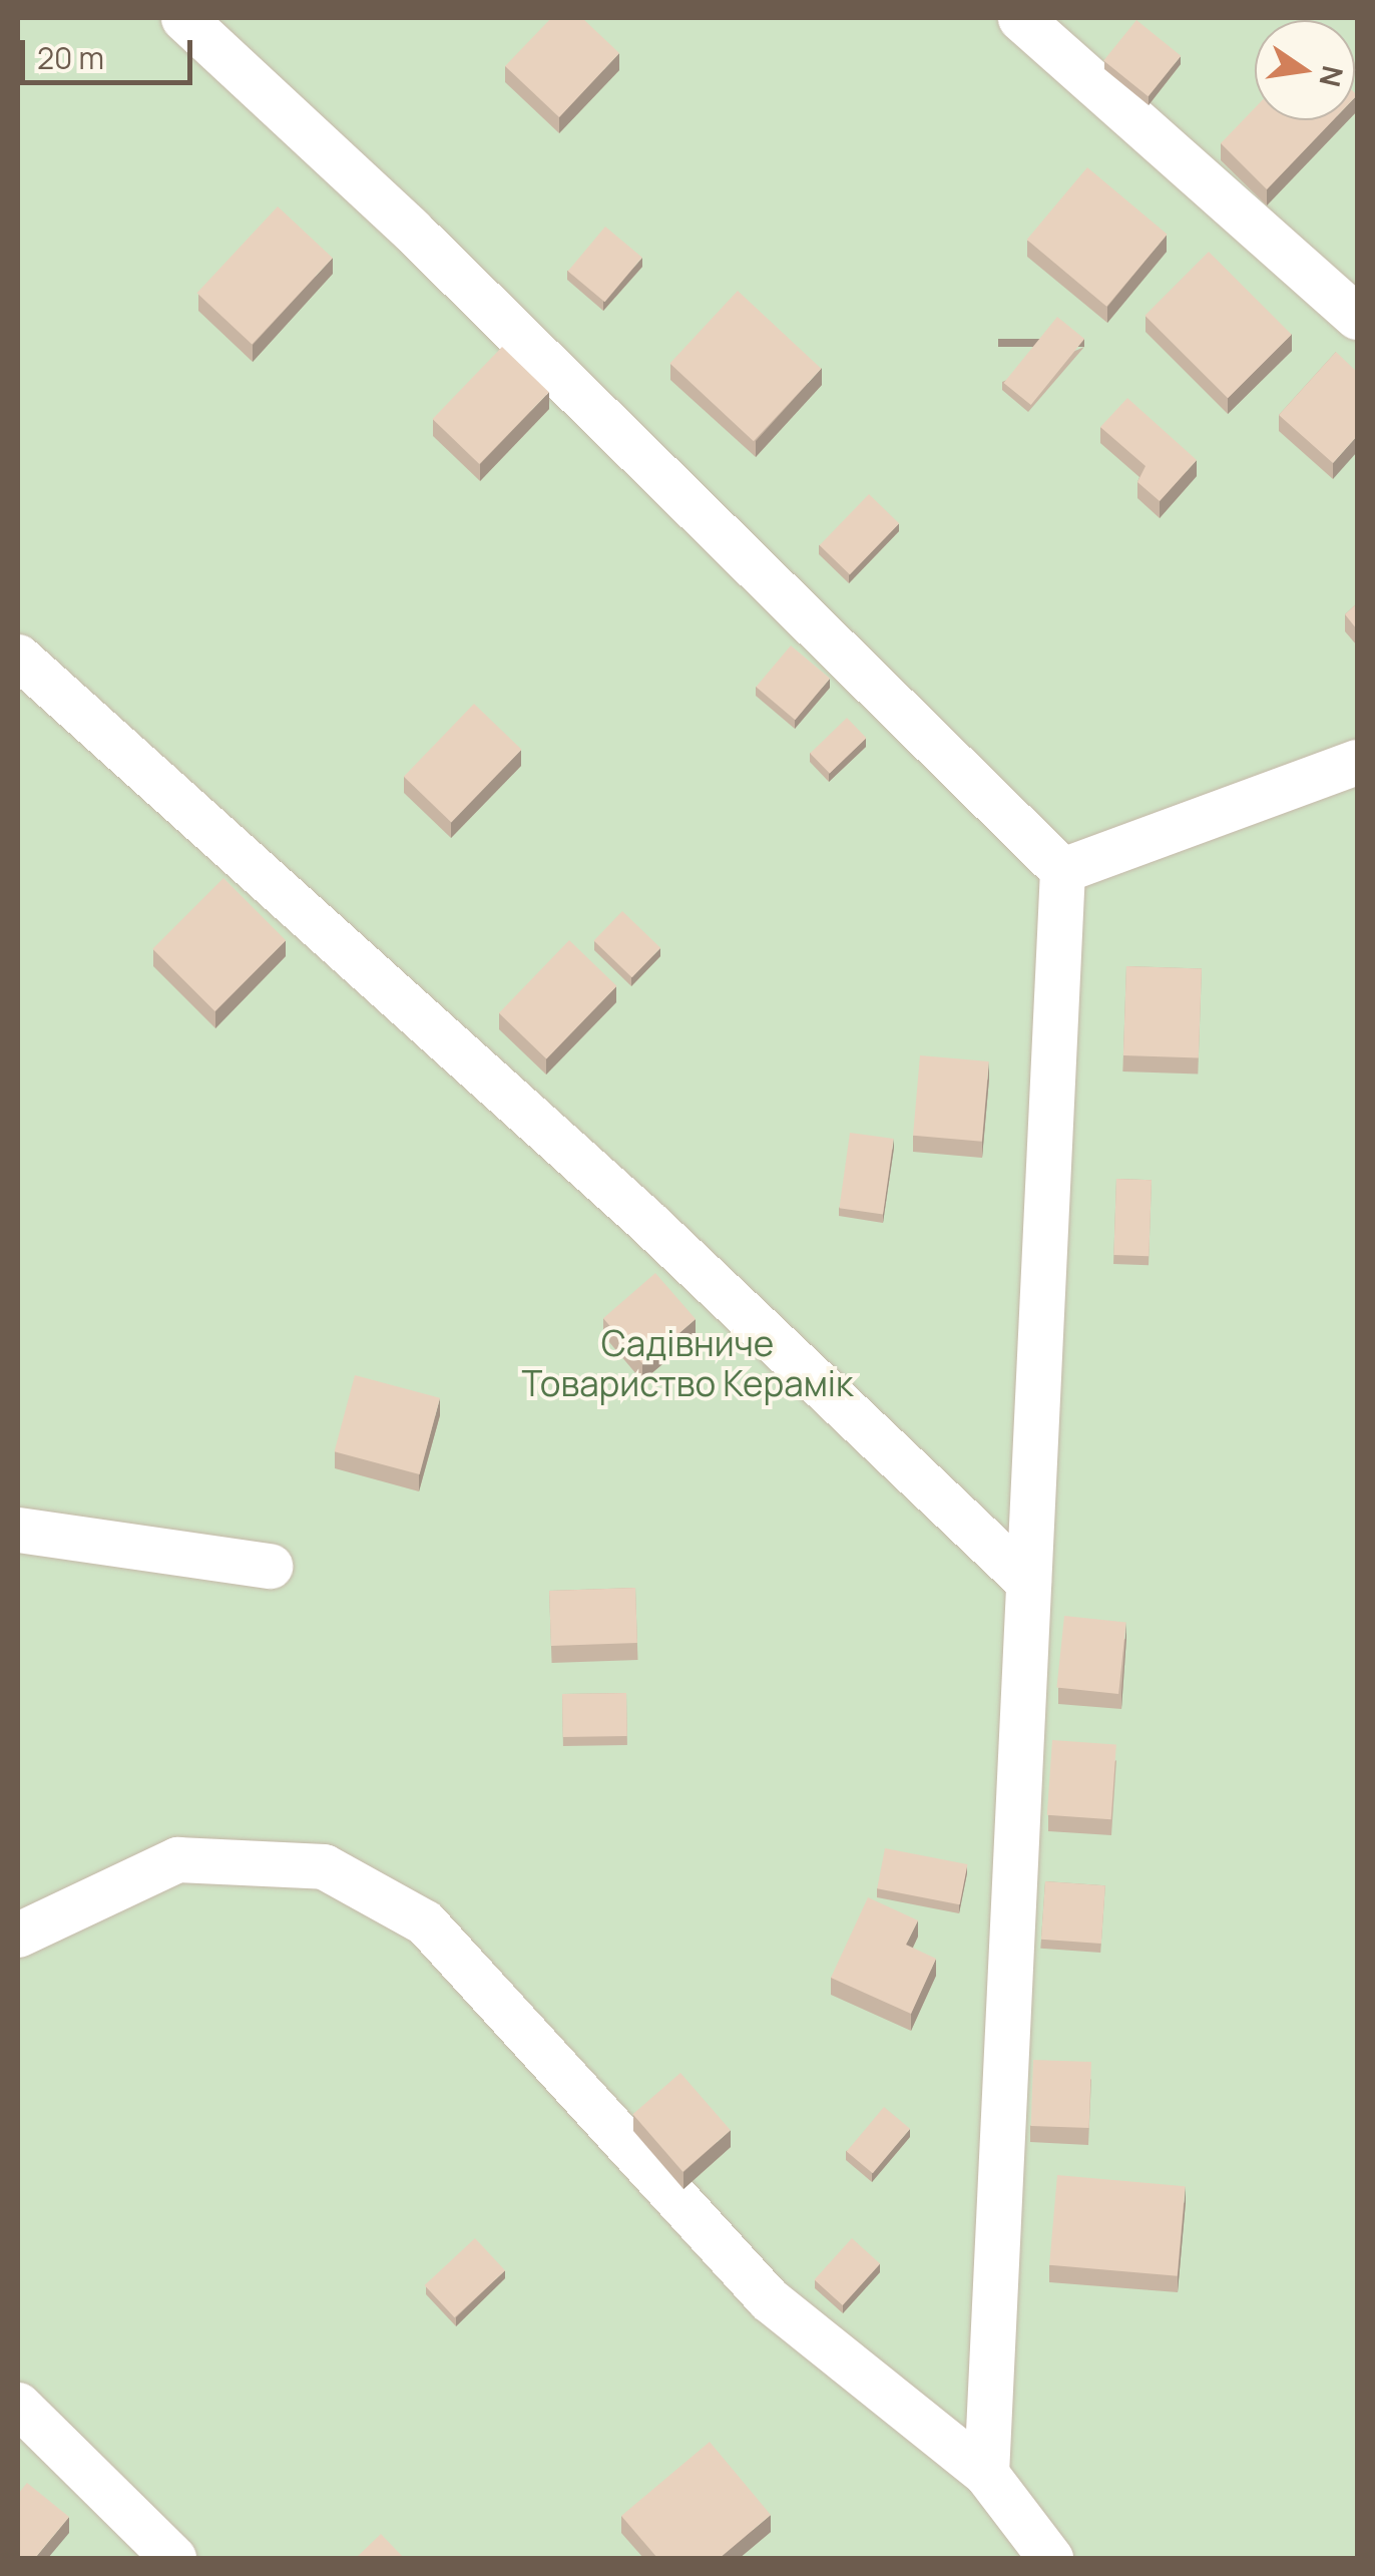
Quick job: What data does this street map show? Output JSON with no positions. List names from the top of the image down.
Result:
{
  "parks": ["Садівниче Товариство Керамік"],
  "scale_bar": "20 m",
  "north": "right"
}
